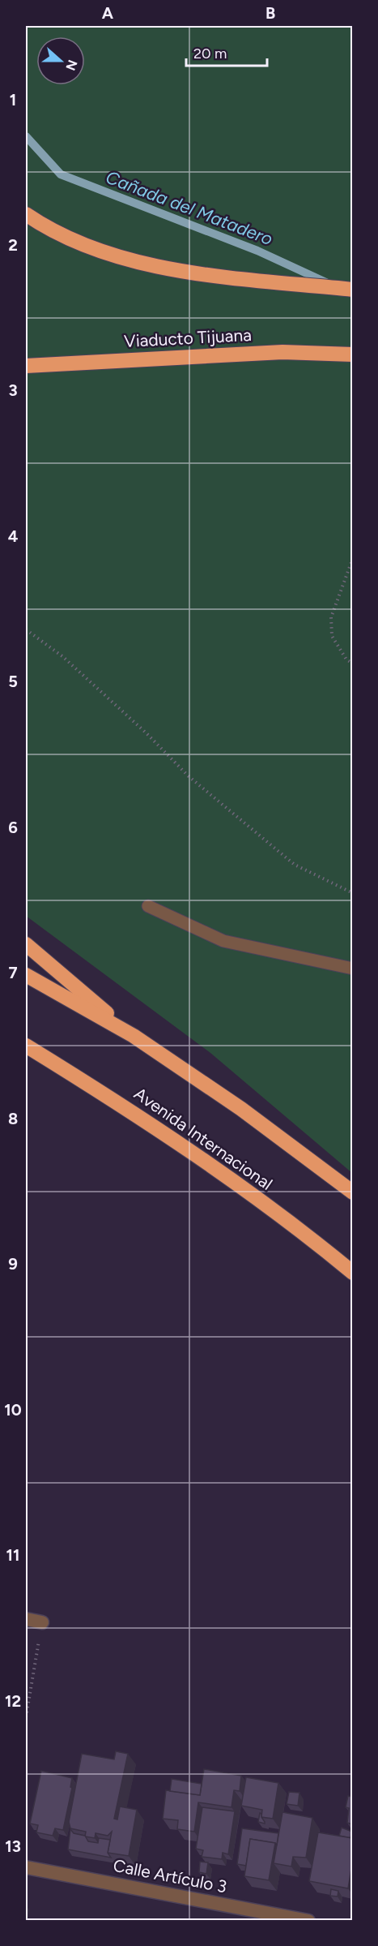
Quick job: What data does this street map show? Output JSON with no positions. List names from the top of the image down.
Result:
{
  "streets": {
    "highway": ["Viaducto Tijuana", "Avenida Internacional"],
    "street": ["Calle Artículo 3"]
  },
  "water": ["Cañada del Matadero"],
  "scale_bar": "20 m",
  "north": "right",
  "grid": {
    "columns": ["A", "B"],
    "rows": [
      "1",
      "2",
      "3",
      "4",
      "5",
      "6",
      "7",
      "8",
      "9",
      "10",
      "11",
      "12",
      "13"
    ]
  }
}
